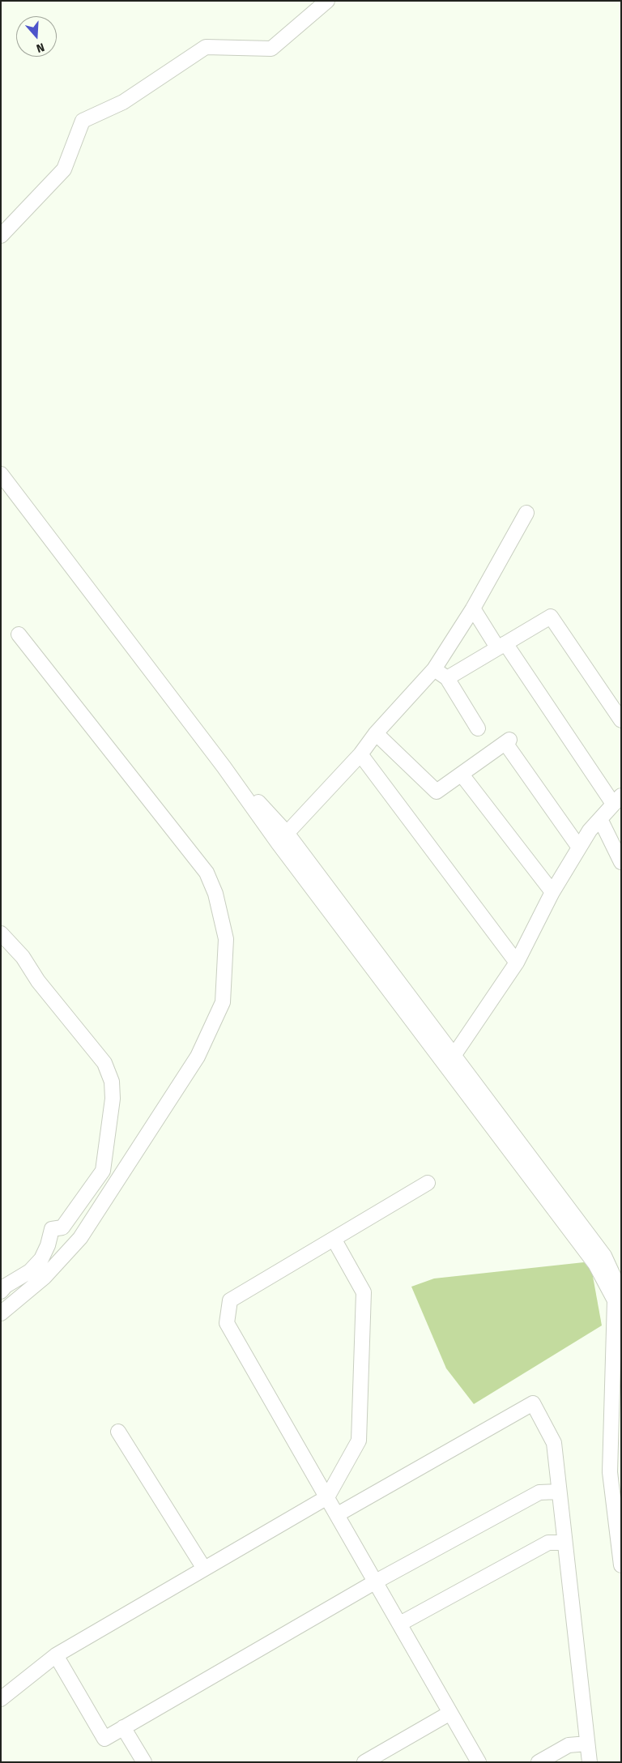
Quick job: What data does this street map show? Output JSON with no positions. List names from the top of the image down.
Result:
{
  "north": "bottom"
}
